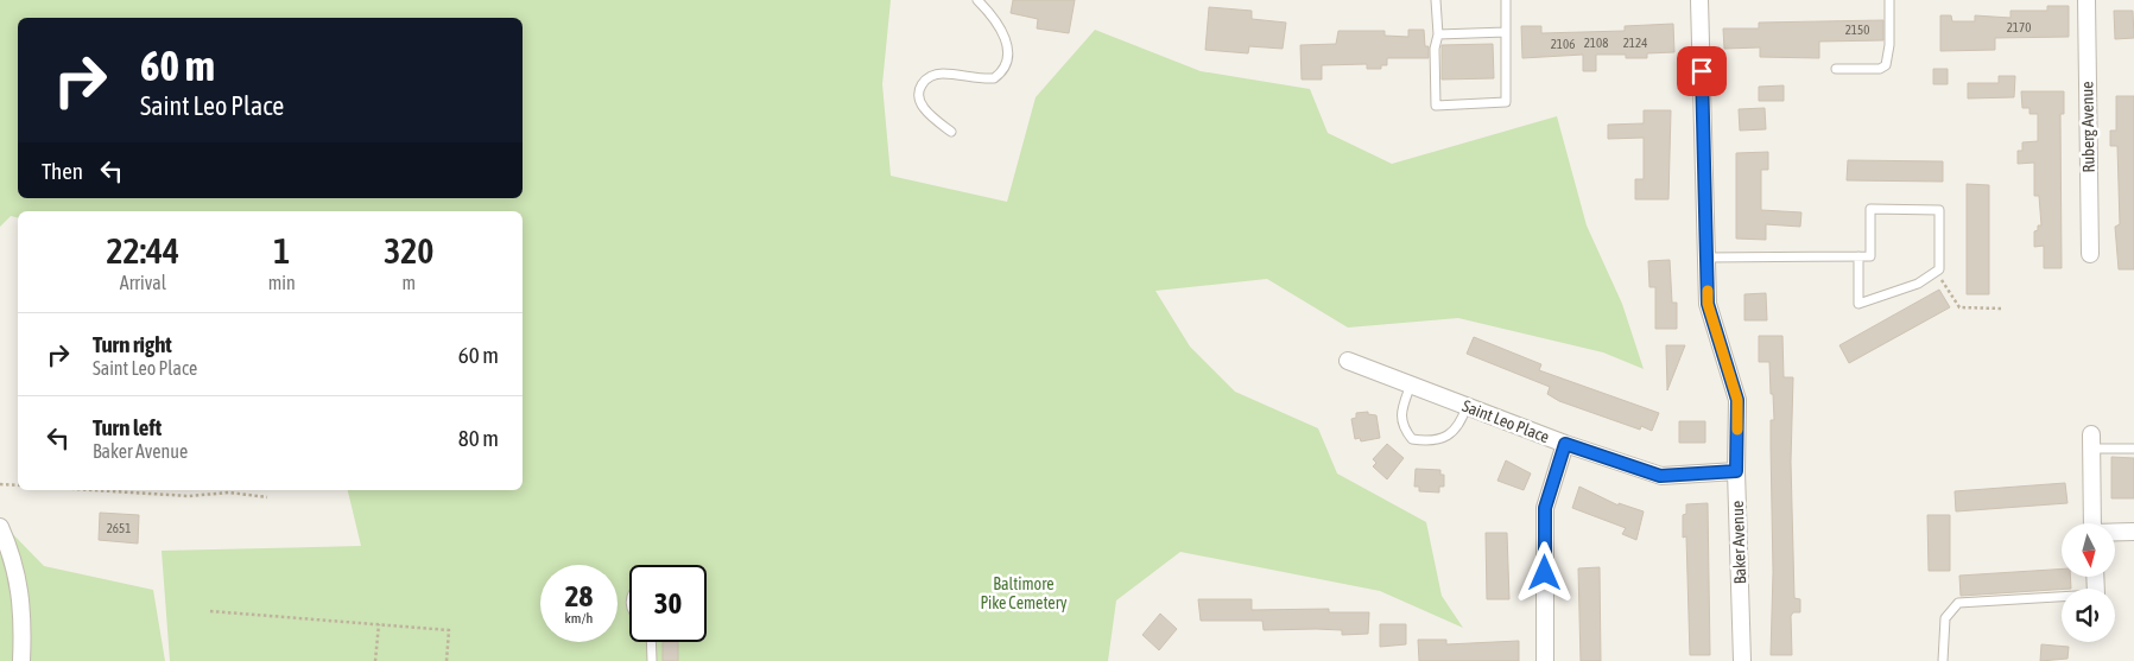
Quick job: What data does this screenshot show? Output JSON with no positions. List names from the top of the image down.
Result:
{
  "streets": {
    "street": ["Ruberg Avenue", "Saint Leo Place", "Baker Avenue"]
  },
  "crossings": [
    ["Saint Leo Place", "Baker Avenue"]
  ],
  "parks": ["Baltimore Pike Cemetery"],
  "house_numbers": [
    "2170",
    "2150",
    "2108",
    "2124",
    "2106",
    "2651"
  ],
  "north": "bottom",
  "page": {
    "turn": ["60 m", "Saint Leo Place"],
    "then": "Then",
    "eta": [
      "22:44",
      "Arrival",
      "1",
      "min",
      "320",
      "m"
    ],
    "list": [
      {
        "name": "Turn right",
        "note": "Saint Leo Place",
        "value": "60 m"
      },
      {
        "name": "Turn left",
        "note": "Baker Avenue",
        "value": "80 m"
      }
    ],
    "speed": "28 km/h",
    "limit": "30"
  }
}
